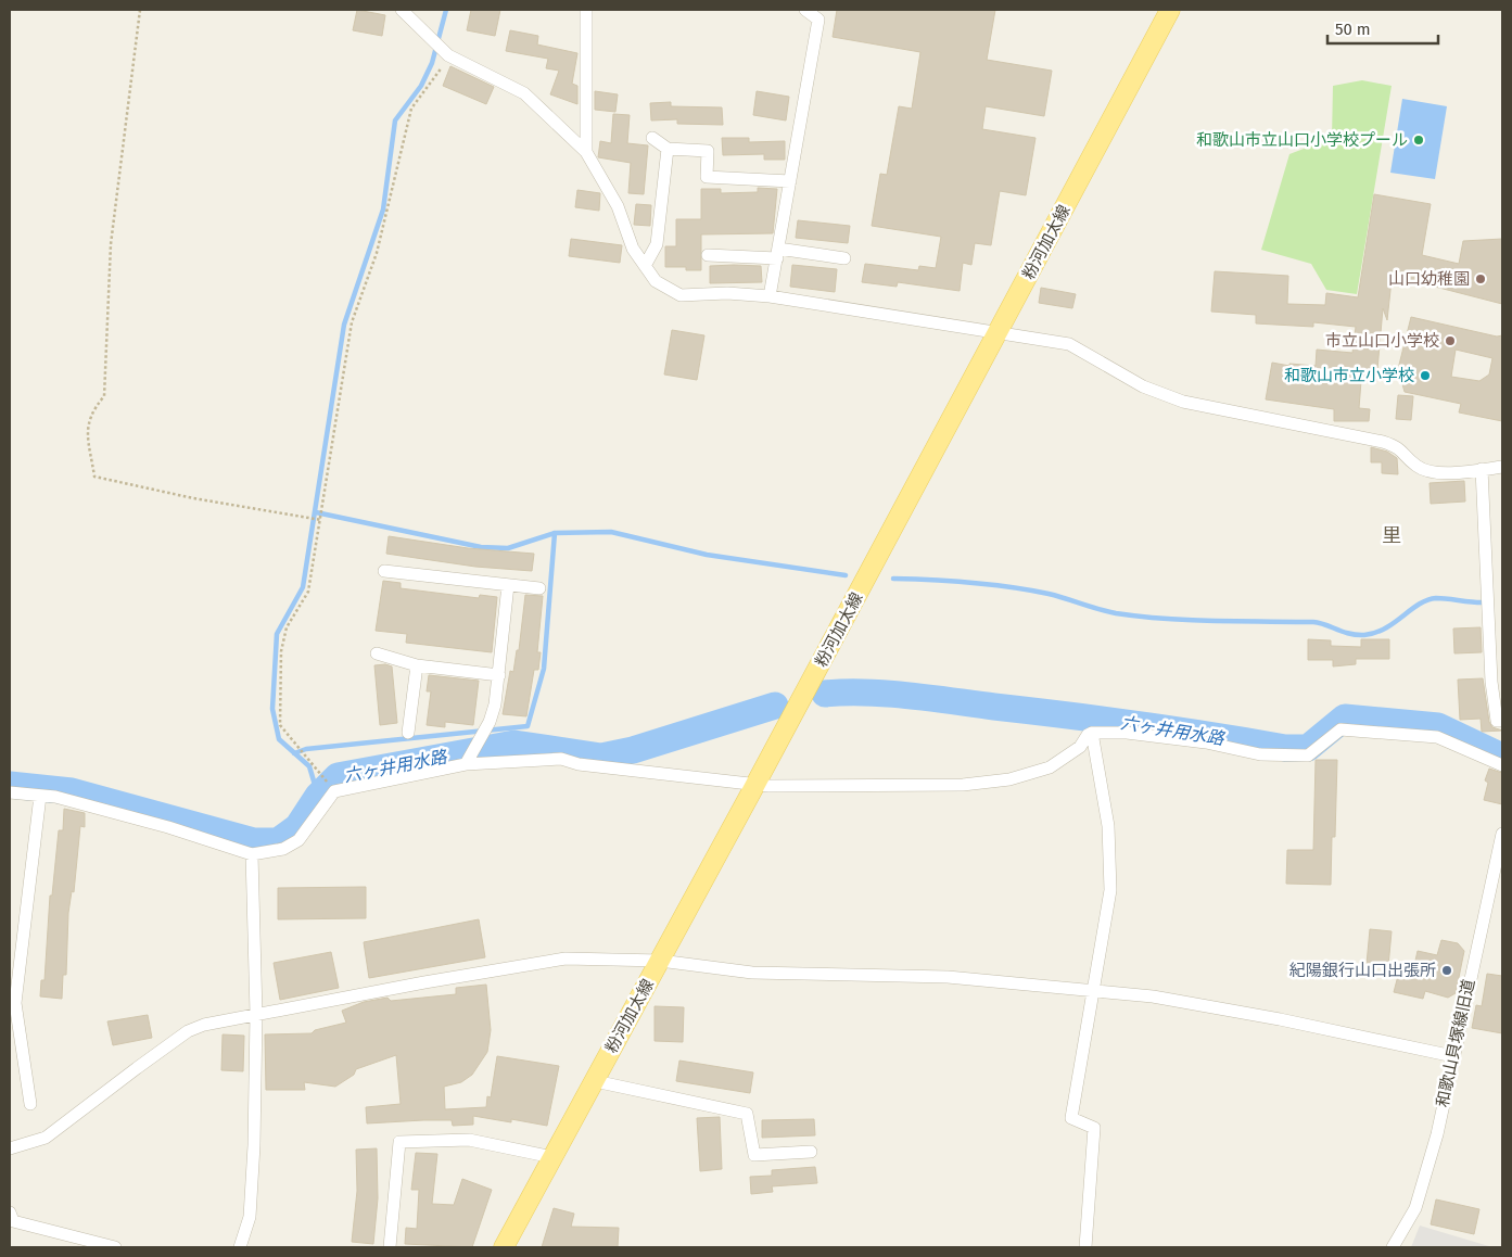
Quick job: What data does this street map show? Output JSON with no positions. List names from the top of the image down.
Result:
{
  "streets": {
    "main road": ["粉河加太線"],
    "street": ["和歌山貝塚線旧道"]
  },
  "districts": ["里"],
  "water": ["六ヶ井用水路"],
  "places": [
    "和歌山市立山口小学校プール",
    "山口幼稚園",
    "市立山口小学校",
    "和歌山市立小学校",
    "紀陽銀行山口出張所"
  ],
  "scale_bar": "50 m"
}
